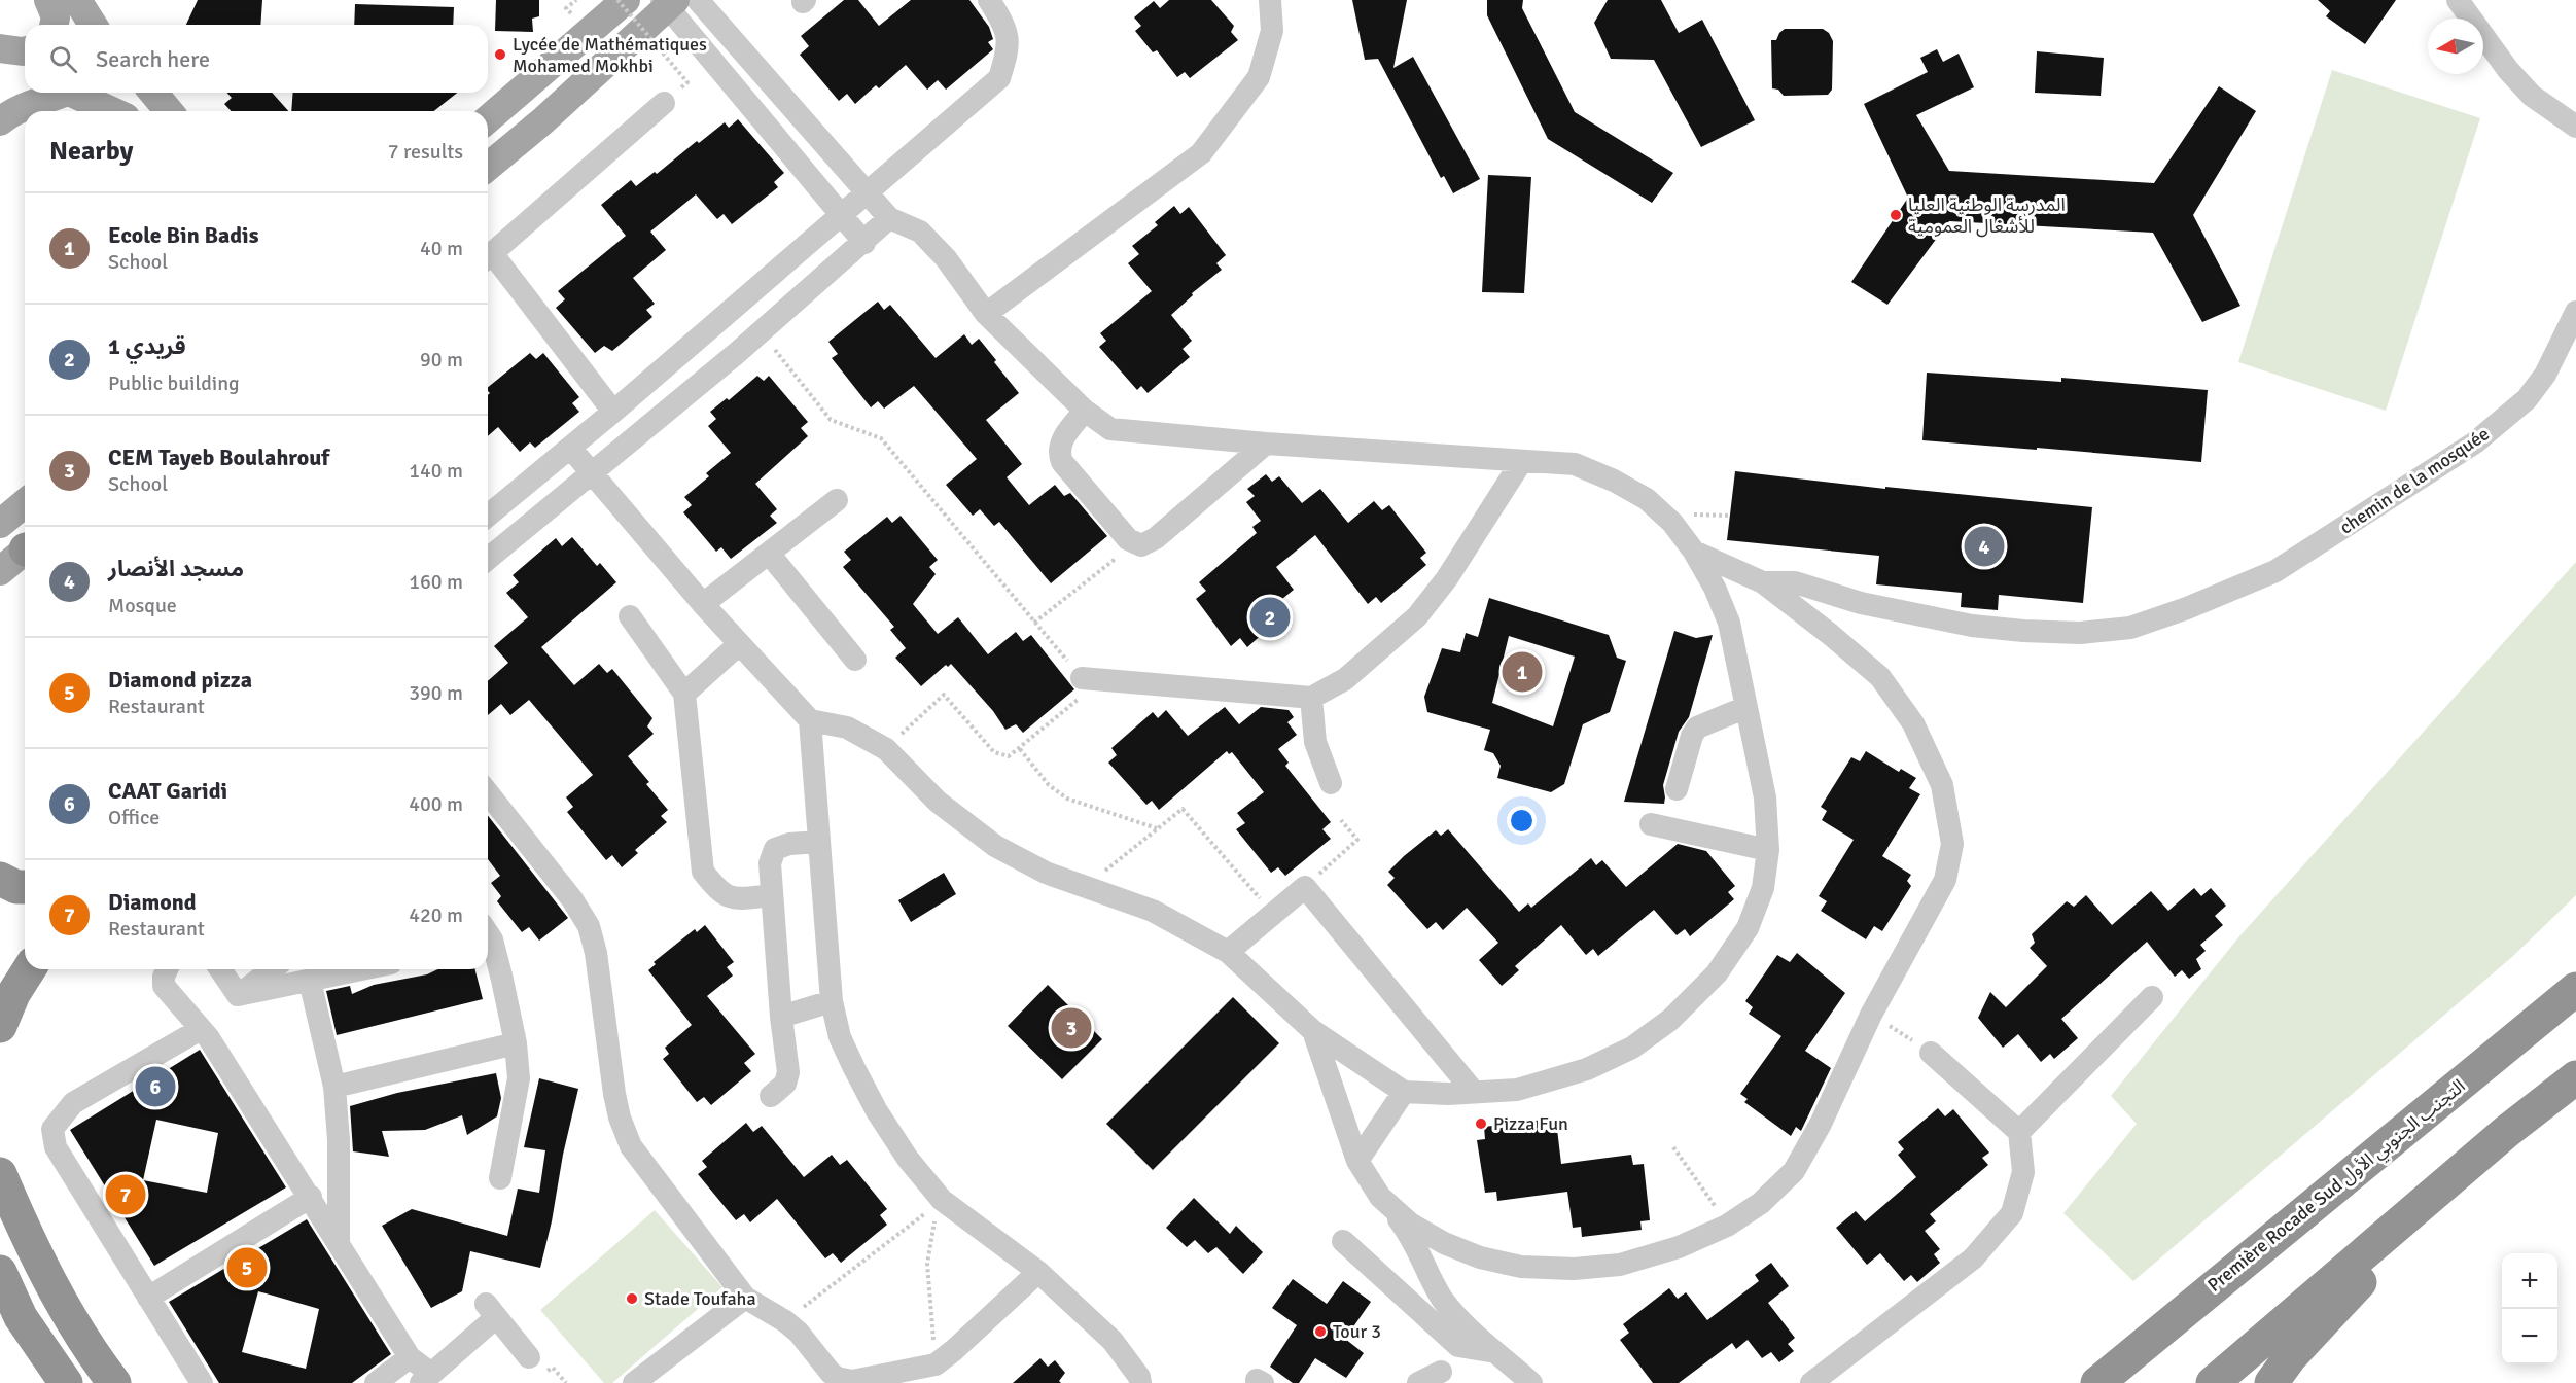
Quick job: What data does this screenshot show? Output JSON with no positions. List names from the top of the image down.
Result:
{
  "streets": {
    "highway": ["Première Rocade Sud التجنب الجنوبي الأول"],
    "street": ["chemin de la mosquée"]
  },
  "places": [
    "Lycée de Mathématiques Mohamed Mokhbi",
    "المدرسة الوطنية العليا للأشغال العمومية",
    "Pizza Fun",
    "Stade Toufaha",
    "Tour 3"
  ],
  "north": "left",
  "page": {
    "search": "Search here",
    "heading": ["Nearby", "7 results"],
    "list": [
      {
        "mark": "1",
        "name": "Ecole Bin Badis",
        "note": "School",
        "value": "40 m"
      },
      {
        "mark": "2",
        "name": "قريدي 1",
        "note": "Public building",
        "value": "90 m"
      },
      {
        "mark": "3",
        "name": "CEM Tayeb Boulahrouf",
        "note": "School",
        "value": "140 m"
      },
      {
        "mark": "4",
        "name": "مسجد الأنصار",
        "note": "Mosque",
        "value": "160 m"
      },
      {
        "mark": "5",
        "name": "Diamond pizza",
        "note": "Restaurant",
        "value": "390 m"
      },
      {
        "mark": "6",
        "name": "CAAT Garidi",
        "note": "Office",
        "value": "400 m"
      },
      {
        "mark": "7",
        "name": "Diamond",
        "note": "Restaurant",
        "value": "420 m"
      }
    ],
    "pins": [
      "4",
      "2",
      "1",
      "3",
      "6",
      "7",
      "5"
    ],
    "map_buttons": ["+", "−"]
  }
}
